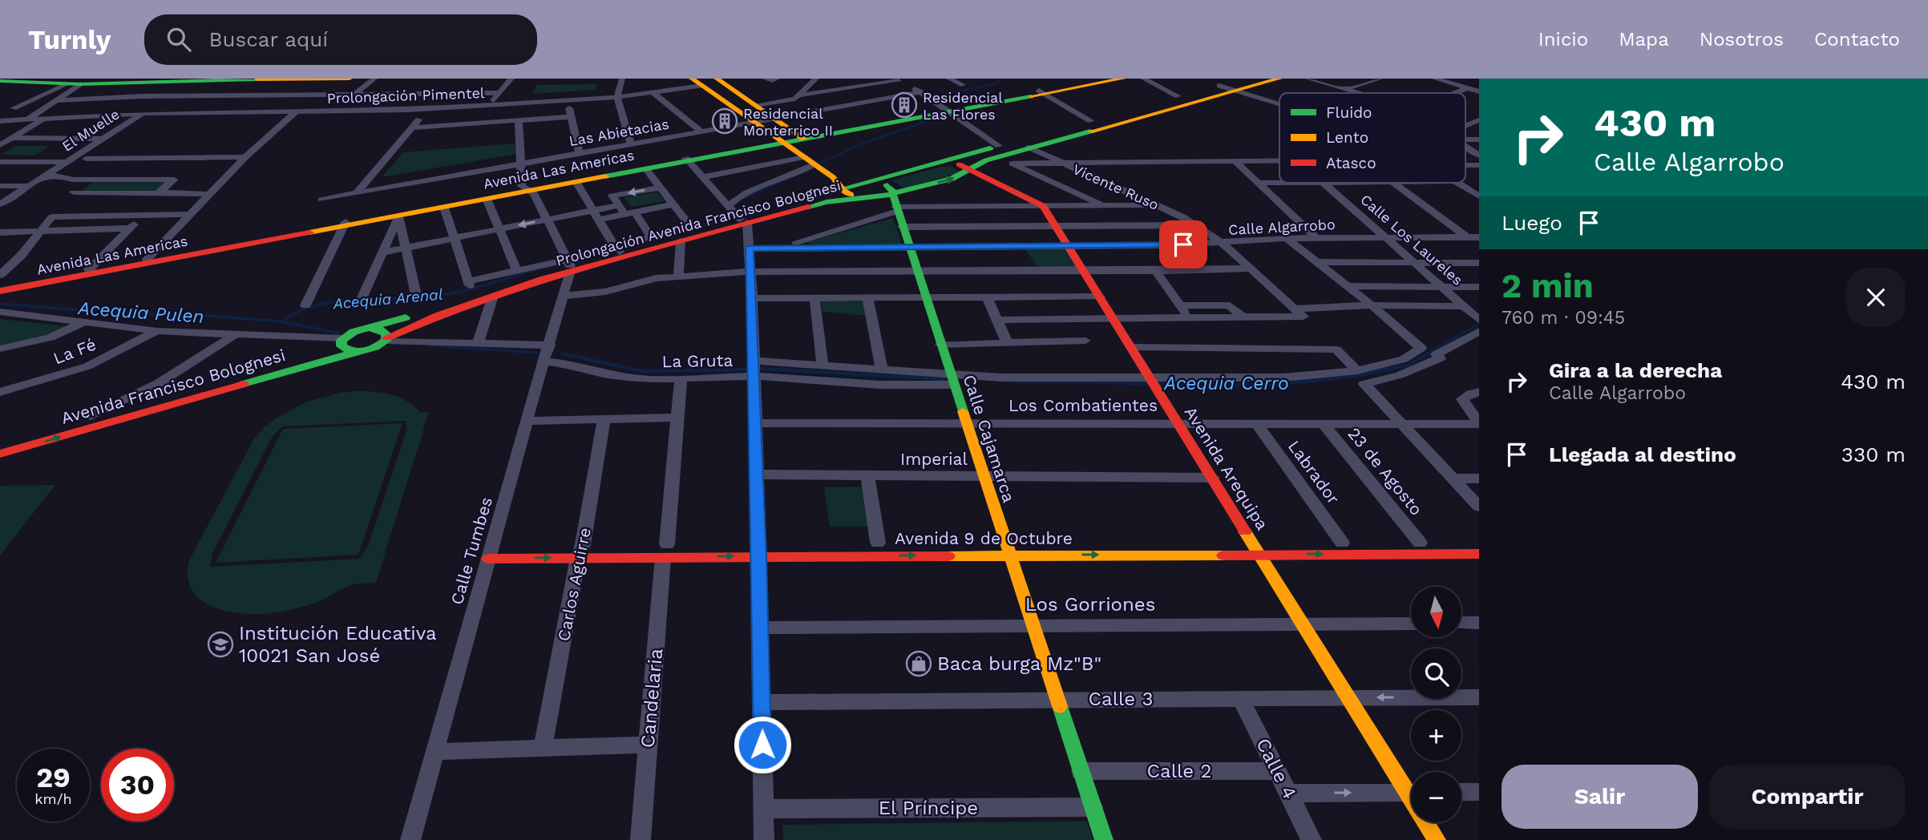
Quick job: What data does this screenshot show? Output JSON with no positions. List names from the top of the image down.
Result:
{
  "streets": {
    "street": [
      "Prolongación Pimentel",
      "El Muelle",
      "Las Abietacias",
      "Avenida Las Americas",
      "Vicente Ruso",
      "Prolongación Avenida Francisco Bolognesi",
      "Calle Algarrobo",
      "Calle Los Laureles",
      "La Fé",
      "La Gruta",
      "Avenida Francisco Bolognesi",
      "Los Combatientes",
      "Calle Cajamarca",
      "Imperial",
      "Avenida Arequipa",
      "23 de Agosto",
      "Labrador",
      "Avenida 9 de Octubre",
      "Calle Tumbes",
      "Carlos Aguirre",
      "Los Gorriones",
      "Candelaria",
      "Calle 3",
      "Calle 4",
      "Calle 2",
      "El Príncipe"
    ]
  },
  "crossings": [
    ["Prolongación Pimentel", "El Muelle"],
    ["Vicente Ruso", "Prolongación Avenida Francisco Bolognesi"],
    ["Vicente Ruso", "Calle Algarrobo"],
    ["Prolongación Avenida Francisco Bolognesi", "Avenida Francisco Bolognesi"],
    ["Prolongación Avenida Francisco Bolognesi", "Calle Cajamarca"],
    ["Prolongación Avenida Francisco Bolognesi", "Calle Tumbes"],
    ["Calle Algarrobo", "Calle Los Laureles"],
    ["Calle Algarrobo", "Calle Cajamarca"],
    ["Calle Algarrobo", "Avenida Arequipa"],
    ["La Gruta", "Calle Cajamarca"],
    ["La Gruta", "Calle Tumbes"],
    ["La Gruta", "Candelaria"],
    ["Los Combatientes", "Calle Cajamarca"],
    ["Los Combatientes", "Avenida Arequipa"],
    ["Los Combatientes", "23 de Agosto"],
    ["Los Combatientes", "Labrador"],
    ["Calle Cajamarca", "Imperial"],
    ["Calle Cajamarca", "Avenida 9 de Octubre"],
    ["Calle Cajamarca", "Los Gorriones"],
    ["Calle Cajamarca", "Calle 3"],
    ["Calle Cajamarca", "Calle 2"],
    ["Calle Cajamarca", "El Príncipe"],
    ["Imperial", "Avenida Arequipa"],
    ["Avenida Arequipa", "Avenida 9 de Octubre"],
    ["Avenida Arequipa", "Los Gorriones"],
    ["Avenida Arequipa", "Calle 3"],
    ["23 de Agosto", "Avenida 9 de Octubre"],
    ["Labrador", "Avenida 9 de Octubre"],
    ["Avenida 9 de Octubre", "Calle Tumbes"],
    ["Avenida 9 de Octubre", "Carlos Aguirre"],
    ["Avenida 9 de Octubre", "Candelaria"],
    ["Calle 3", "Calle 4"],
    ["Calle 4", "Calle 2"]
  ],
  "water": ["Acequia Arenal", "Acequia Pulen", "Acequia Cerro"],
  "places": {
    "building": ["Residencial Las Flores", "Residencial Monterrico II"],
    "school or university": ["Institución Educativa 10021 San José"],
    "shop": ["Baca burga Mz\"B\""]
  },
  "legend": ["Fluido", "Lento", "Atasco"],
  "north": "bottom",
  "page": {
    "header": "Turnly",
    "search": "Buscar aquí",
    "nav": [
      "Inicio",
      "Mapa",
      "Nosotros",
      "Contacto"
    ],
    "turn": ["430 m", "Calle Algarrobo"],
    "then": "Luego",
    "heading": ["2 min", "760 m · 09:45"],
    "list": [
      {
        "name": "Gira a la derecha",
        "note": "Calle Algarrobo",
        "value": "430 m"
      },
      {
        "name": "Llegada al destino",
        "value": "330 m"
      }
    ],
    "map_buttons": ["+", "−"],
    "speed": "29 km/h",
    "limit": "30",
    "buttons": ["Salir", "Compartir"]
  }
}
